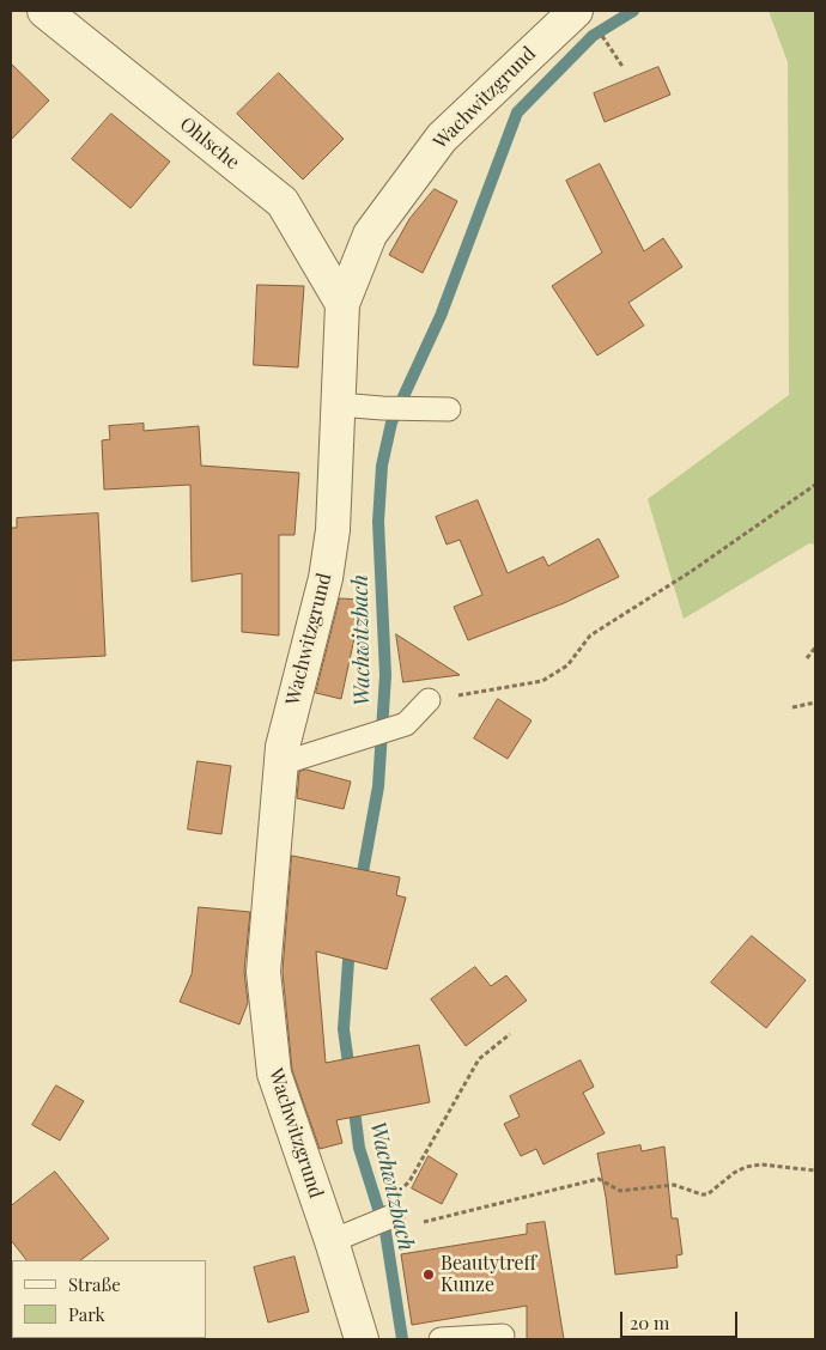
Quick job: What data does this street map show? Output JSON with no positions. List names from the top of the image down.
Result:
{
  "streets": {
    "street": ["Wachwitzgrund", "Ohlsche"]
  },
  "crossings": [
    ["Wachwitzgrund", "Ohlsche"]
  ],
  "water": ["Wachwitzbach"],
  "places": ["Beautytreff Kunze"],
  "legend": ["Straße", "Park"],
  "scale_bar": "20 m"
}
